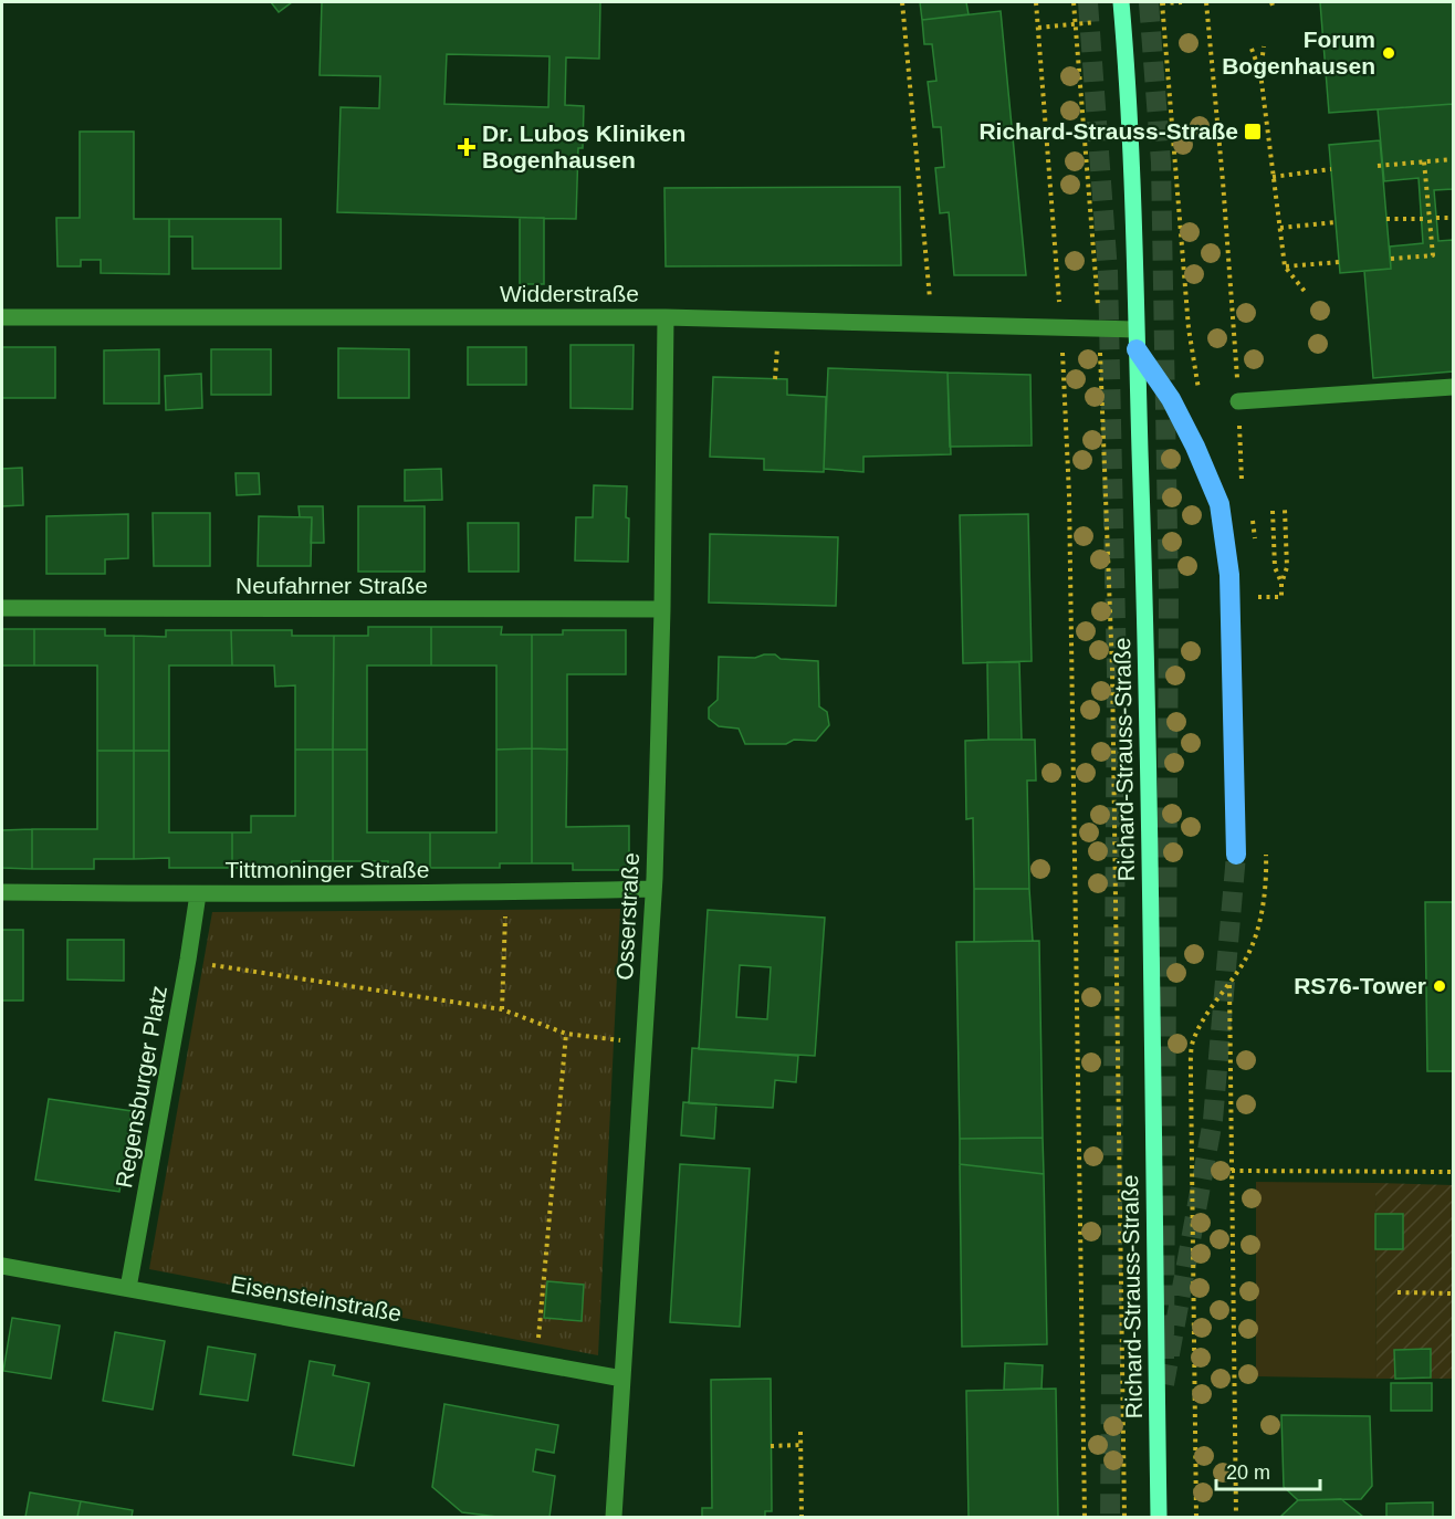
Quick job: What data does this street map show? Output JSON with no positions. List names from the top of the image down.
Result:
{
  "streets": {
    "main road": ["Richard-Strauss-Straße"],
    "street": [
      "Widderstraße",
      "Neufahrner Straße",
      "Tittmoninger Straße",
      "Osserstraße",
      "Regensburger Platz",
      "Eisensteinstraße"
    ]
  },
  "crossings": [
    ["Widderstraße", "Richard-Strauss-Straße"],
    ["Widderstraße", "Osserstraße"],
    ["Neufahrner Straße", "Osserstraße"],
    ["Tittmoninger Straße", "Osserstraße"],
    ["Tittmoninger Straße", "Regensburger Platz"],
    ["Osserstraße", "Eisensteinstraße"],
    ["Regensburger Platz", "Eisensteinstraße"]
  ],
  "places": {
    "other": ["Forum Bogenhausen", "RS76-Tower"],
    "transit": ["Richard-Strauss-Straße"],
    "health": ["Dr. Lubos Kliniken Bogenhausen"]
  },
  "scale_bar": "20 m"
}
